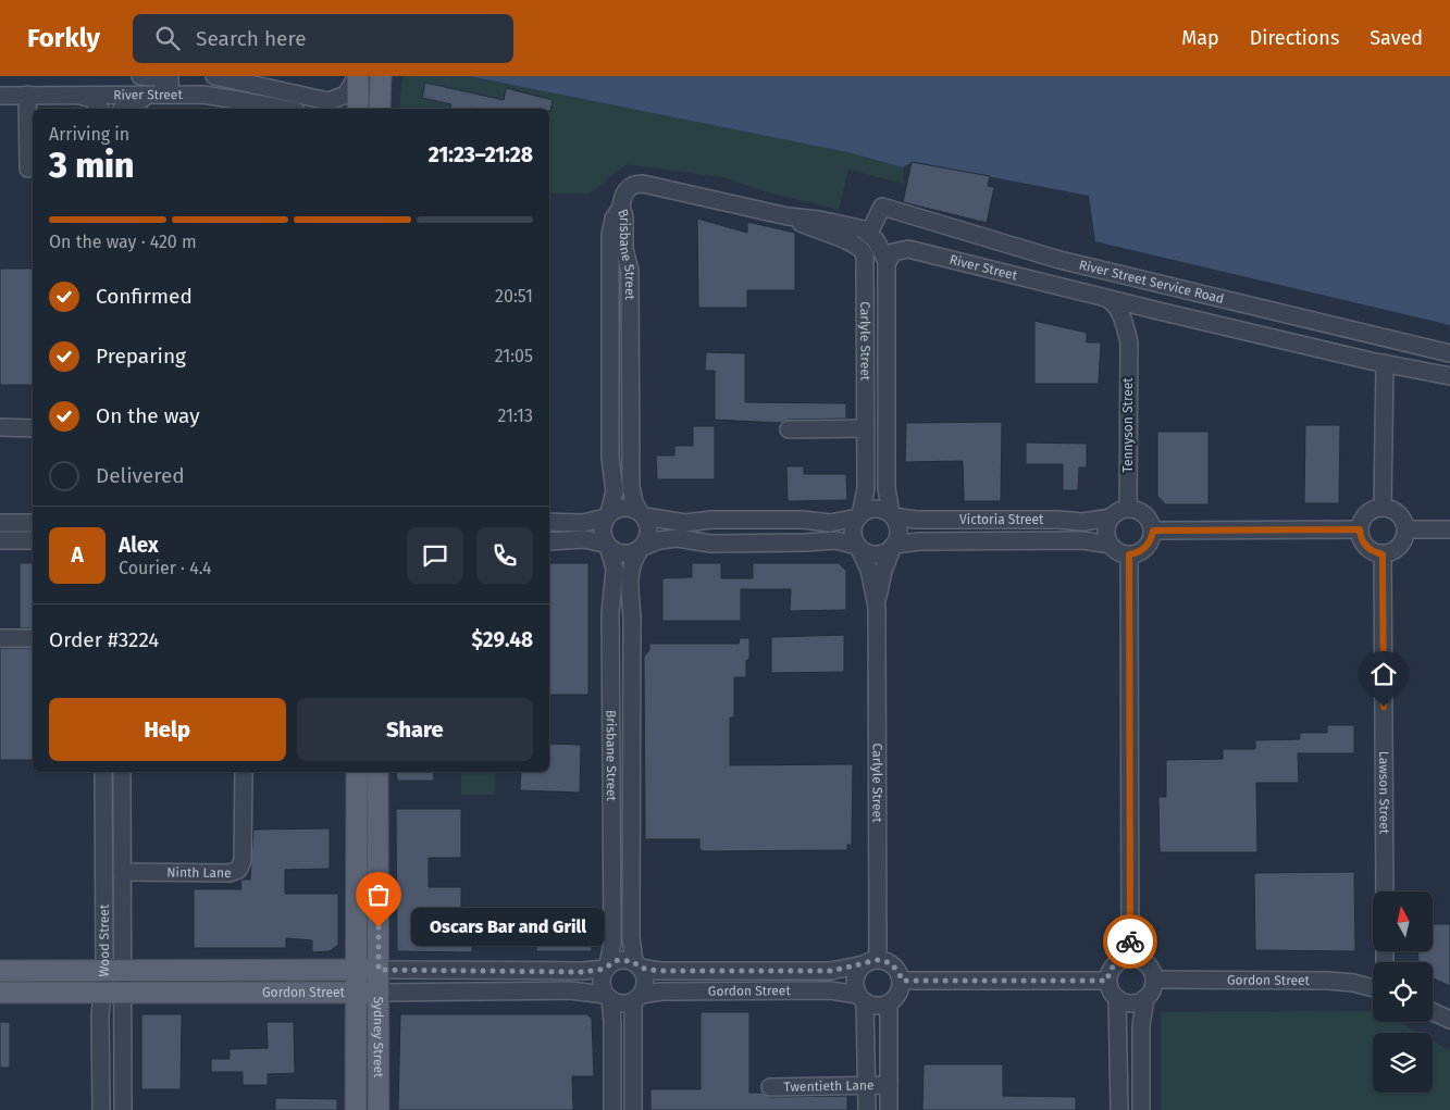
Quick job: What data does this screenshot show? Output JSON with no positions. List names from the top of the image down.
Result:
{
  "streets": {
    "main road": ["Gordon Street", "Sydney Street"],
    "street": [
      "River Street",
      "Brisbane Street",
      "River Street Service Road",
      "Carlyle Street",
      "Tennyson Street",
      "Victoria Street",
      "Lawson Street",
      "Ninth Lane",
      "Wood Street",
      "Twentieth Lane"
    ]
  },
  "crossings": [
    ["River Street", "Carlyle Street"],
    ["River Street", "Tennyson Street"],
    ["Brisbane Street", "Gordon Street"],
    ["Carlyle Street", "Victoria Street"],
    ["Carlyle Street", "Gordon Street"],
    ["Tennyson Street", "Victoria Street"],
    ["Ninth Lane", "Wood Street"],
    ["Wood Street", "Gordon Street"],
    ["Gordon Street", "Sydney Street"]
  ],
  "places": ["Oscars Bar and Grill"],
  "north": "top",
  "page": {
    "header": "Forkly",
    "search": "Search here",
    "nav": ["Map", "Directions", "Saved"],
    "heading": ["3 min", "Arriving in", "21:23–21:28"],
    "panel": [
      "Alex",
      "Courier · 4.4",
      "Order #3224",
      "$29.48"
    ],
    "bar": "On the way · 420 m",
    "list": [
      ["Confirmed", "20:51"],
      ["Preparing", "21:05"],
      ["On the way", "21:13"],
      "Delivered"
    ],
    "round": "A",
    "buttons": ["Help", "Share"],
    "bubble": "Oscars Bar and Grill"
  }
}
